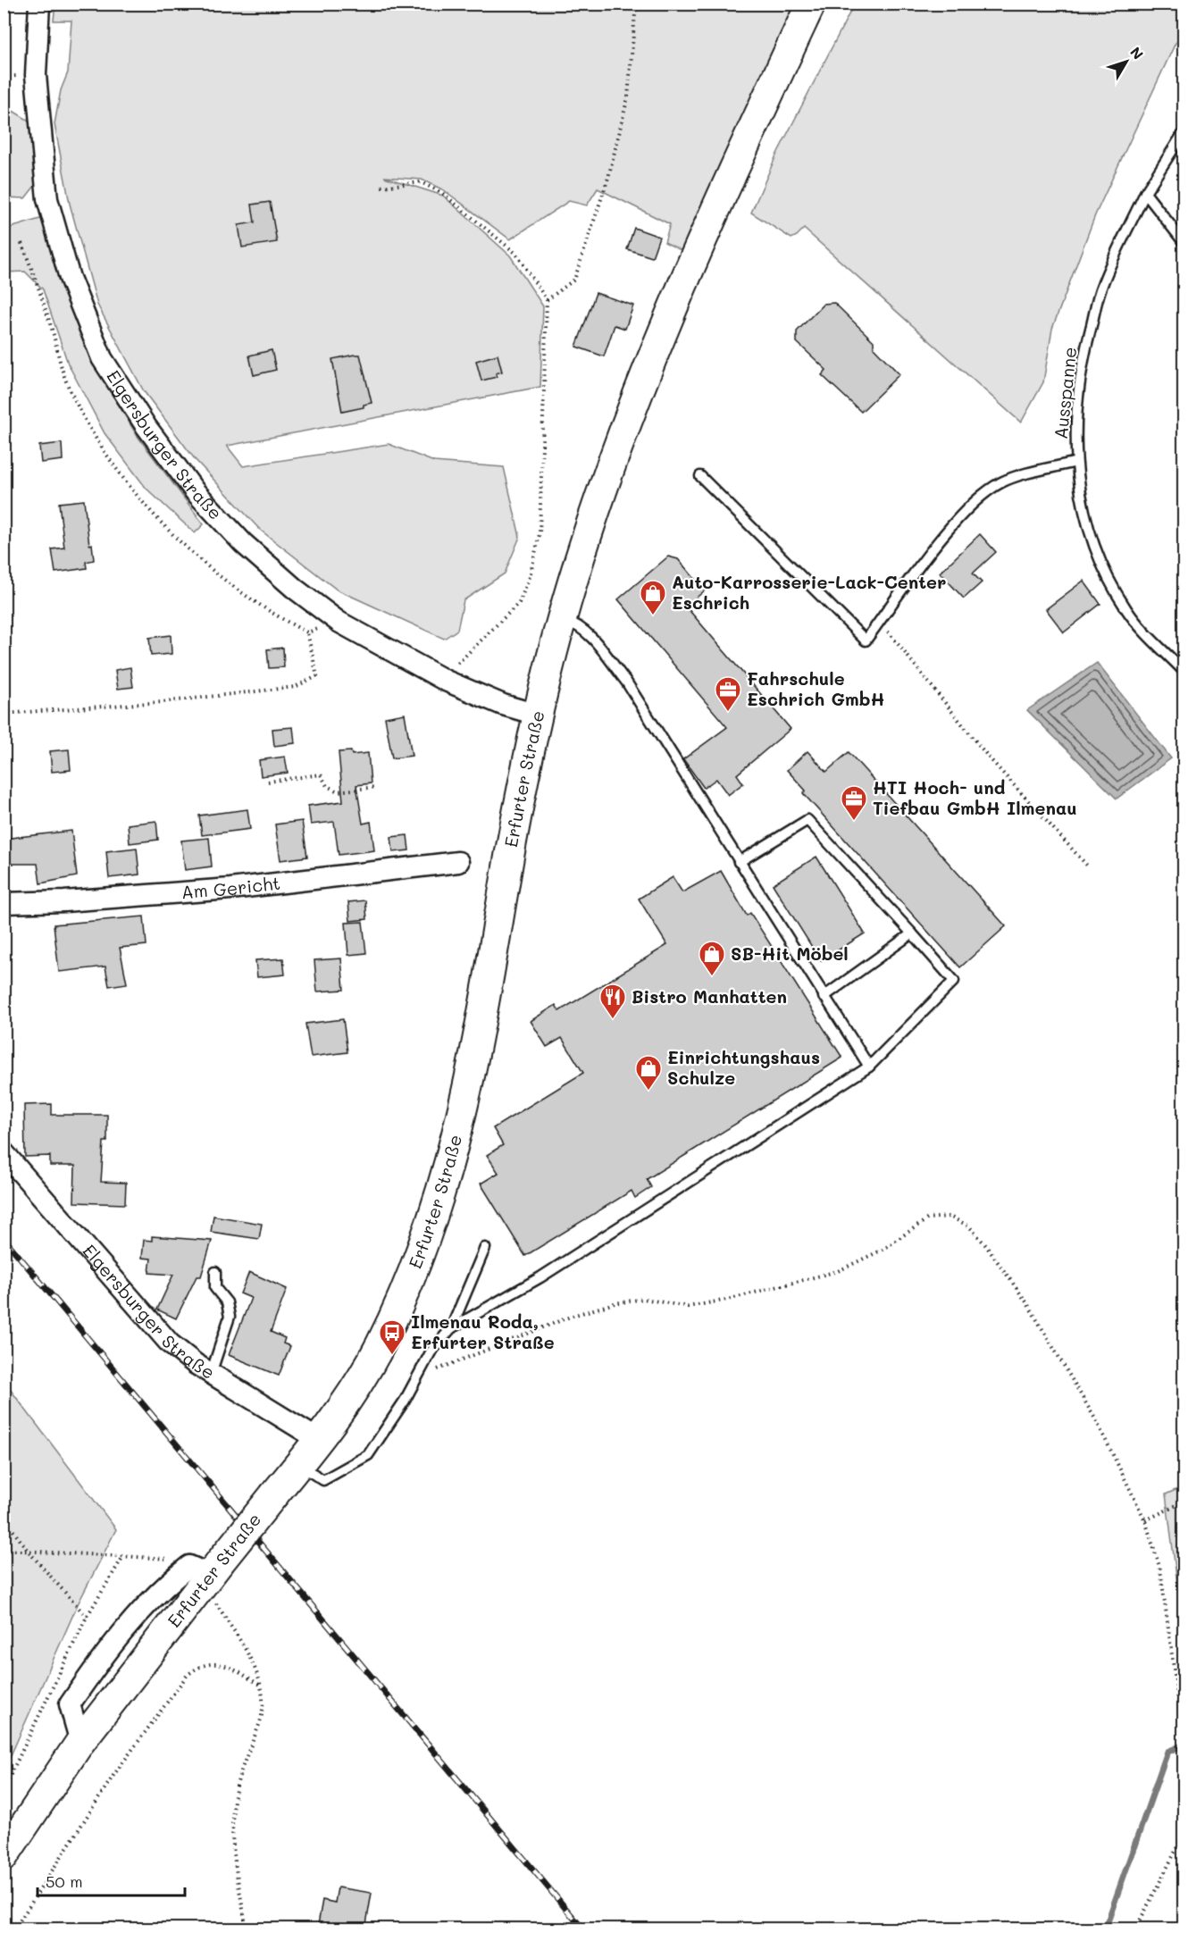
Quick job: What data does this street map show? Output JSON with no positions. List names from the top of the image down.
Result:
{
  "streets": {
    "main road": ["Erfurter Straße"],
    "street": ["Elgersburger Straße", "Am Gericht"],
    "lane": ["Ausspanne"]
  },
  "crossings": [
    ["Elgersburger Straße", "Erfurter Straße"]
  ],
  "places": {
    "shop": ["Auto-Karrosserie-Lack-Center Eschrich", "SB-Hit Möbel", "Einrichtungshaus Schulze"],
    "office": ["Fahrschule Eschrich GmbH", "HTI Hoch- und Tiefbau GmbH Ilmenau"],
    "restaurant": ["Bistro Manhatten"],
    "bus stop": ["Ilmenau Roda, Erfurter Straße"]
  },
  "scale_bar": "50 m",
  "north": "top right"
}
